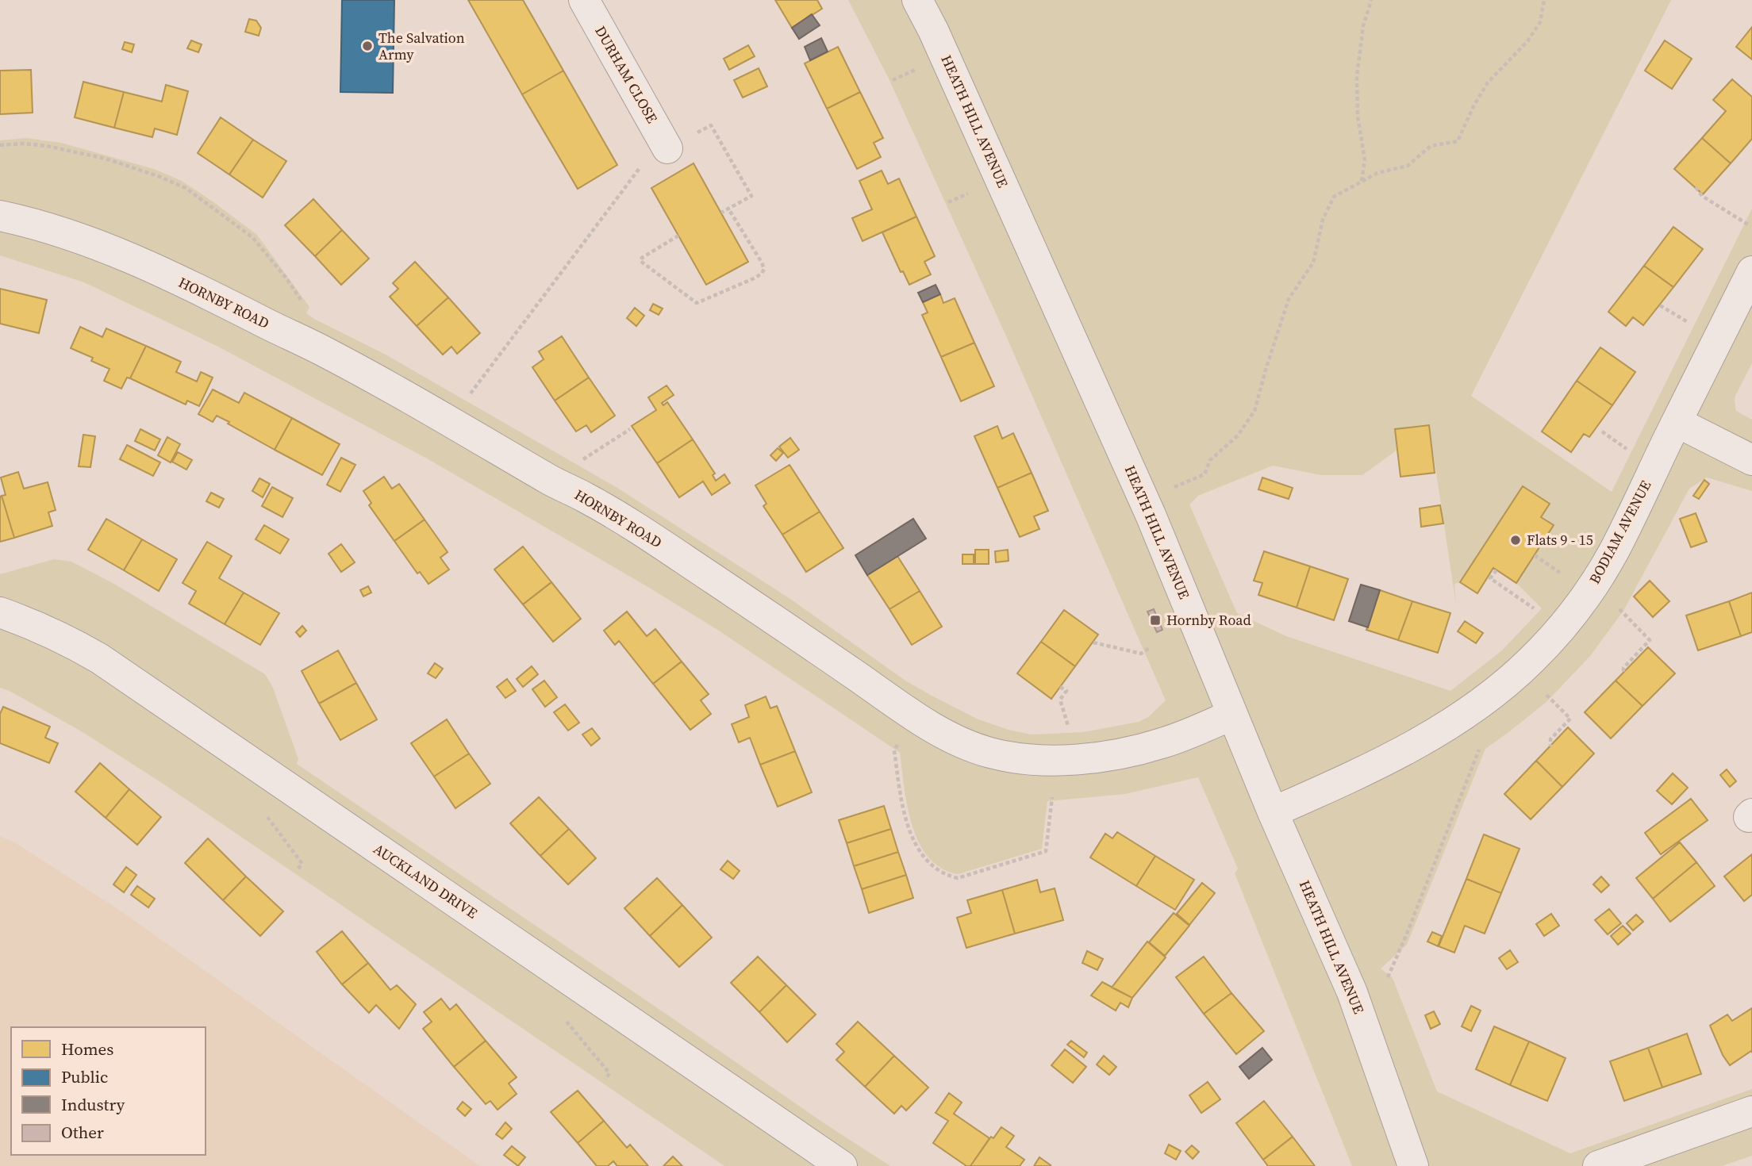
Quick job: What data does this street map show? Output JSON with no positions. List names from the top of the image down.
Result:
{
  "streets": {
    "street": [
      "DURHAM CLOSE",
      "HEATH HILL AVENUE",
      "HORNBY ROAD",
      "BODIAM AVENUE",
      "AUCKLAND DRIVE"
    ]
  },
  "crossings": [
    ["HEATH HILL AVENUE", "HORNBY ROAD"],
    ["HEATH HILL AVENUE", "BODIAM AVENUE"]
  ],
  "places": {
    "other": ["The Salvation Army", "Flats 9 - 15"],
    "transit": ["Hornby Road"]
  },
  "legend": [
    "Homes",
    "Public",
    "Industry",
    "Other"
  ]
}
